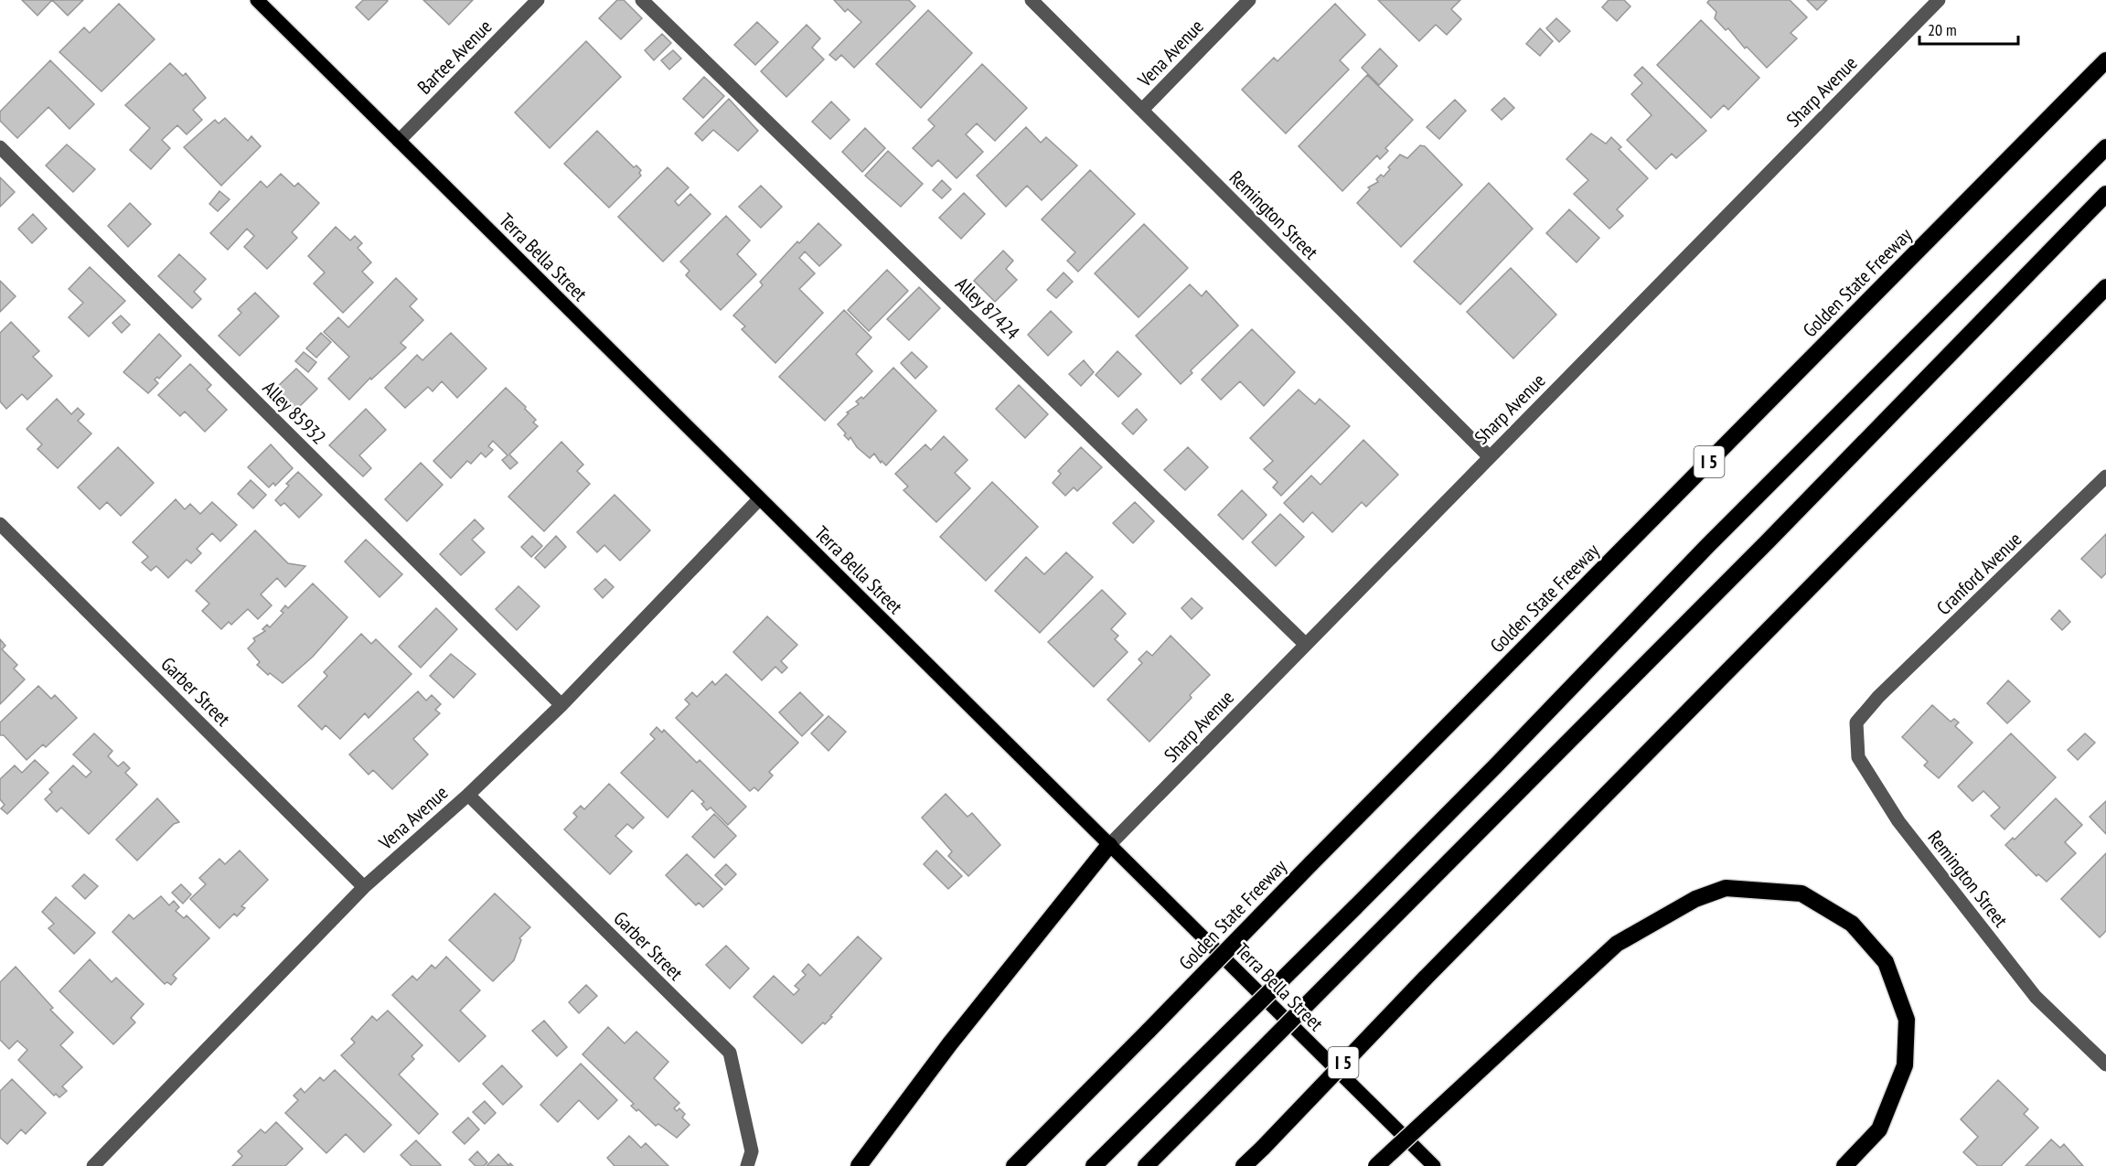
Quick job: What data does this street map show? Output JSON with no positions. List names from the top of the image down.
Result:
{
  "streets": {
    "highway": ["Golden State Freeway", "I 5"],
    "main road": ["Terra Bella Street"],
    "street": [
      "Vena Avenue",
      "Bartee Avenue",
      "Sharp Avenue",
      "Remington Street",
      "Alley 87424",
      "Alley 85932",
      "Cranford Avenue",
      "Garber Street"
    ]
  },
  "crossings": [
    ["Vena Avenue", "Remington Street"],
    ["Vena Avenue", "Terra Bella Street"],
    ["Vena Avenue", "Alley 85932"],
    ["Vena Avenue", "Garber Street"],
    ["Bartee Avenue", "Terra Bella Street"],
    ["Sharp Avenue", "Remington Street"],
    ["Sharp Avenue", "Terra Bella Street"],
    ["Sharp Avenue", "Alley 87424"],
    ["Remington Street", "Cranford Avenue"]
  ],
  "scale_bar": "20 m"
}
